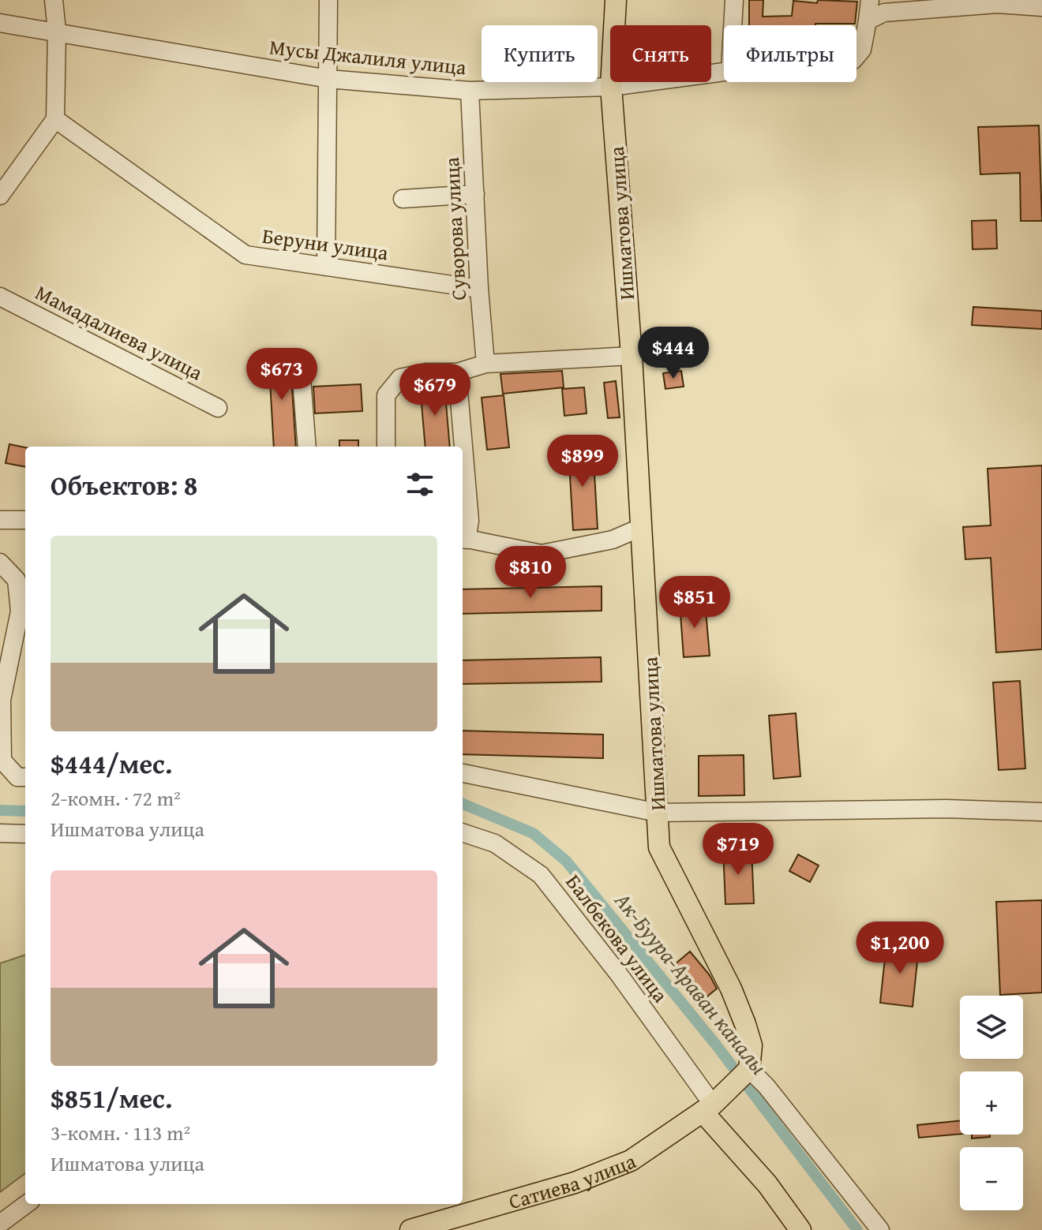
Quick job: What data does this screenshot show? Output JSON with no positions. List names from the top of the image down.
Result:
{
  "streets": {
    "main road": ["Ишматова улица", "Сатиева улица"],
    "street": [
      "Мусы Джалиля улица",
      "Суворова улица",
      "Беруни улица",
      "Мамадалиева улица",
      "Балбекова улица"
    ]
  },
  "crossings": [
    ["Мусы Джалиля улица", "Ишматова улица"],
    ["Мусы Джалиля улица", "Суворова улица"],
    ["Ишматова улица", "Сатиева улица"],
    ["Суворова улица", "Беруни улица"],
    ["Балбекова улица", "Сатиева улица"]
  ],
  "water": ["Ак-Буура-Араван каналы"],
  "page": {
    "chip": ["Купить", "Снять", "Фильтры"],
    "price": [
      "$444",
      "$673",
      "$679",
      "$899",
      "$810",
      "$851",
      "$719",
      "$1,200"
    ],
    "heading": "Объектов: 8",
    "list": [
      {
        "name": "$444/мес.",
        "note": "2-комн. · 72 m² · Ишматова улица"
      },
      {
        "name": "$851/мес.",
        "note": "3-комн. · 113 m² · Ишматова улица"
      }
    ],
    "map_buttons": ["+", "−"]
  }
}
